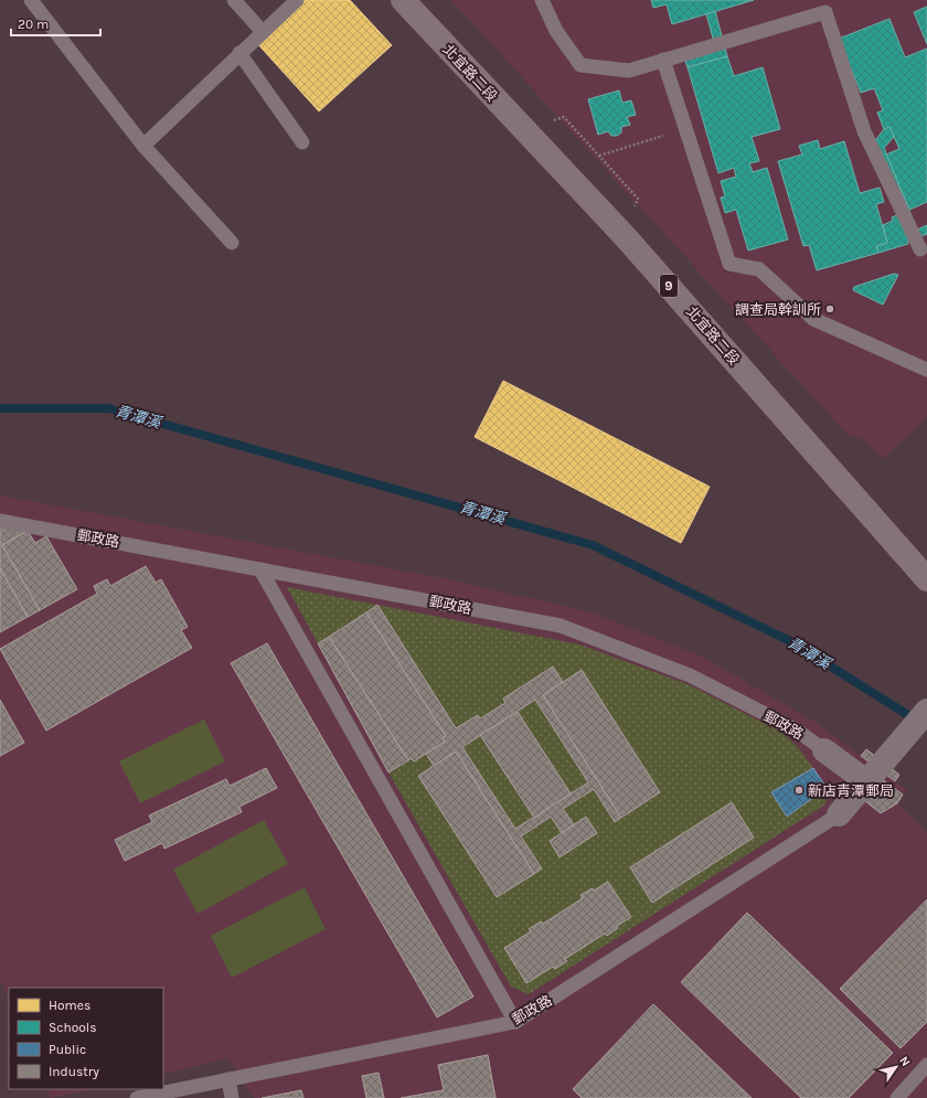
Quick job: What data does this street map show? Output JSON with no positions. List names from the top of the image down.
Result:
{
  "streets": {
    "main road": ["北宜路二段", "9"],
    "street": ["郵政路"]
  },
  "water": ["青潭溪"],
  "places": ["調查局幹訓所", "新店青潭郵局"],
  "legend": [
    "Homes",
    "Schools",
    "Public",
    "Industry"
  ],
  "scale_bar": "20 m",
  "north": "top right"
}
